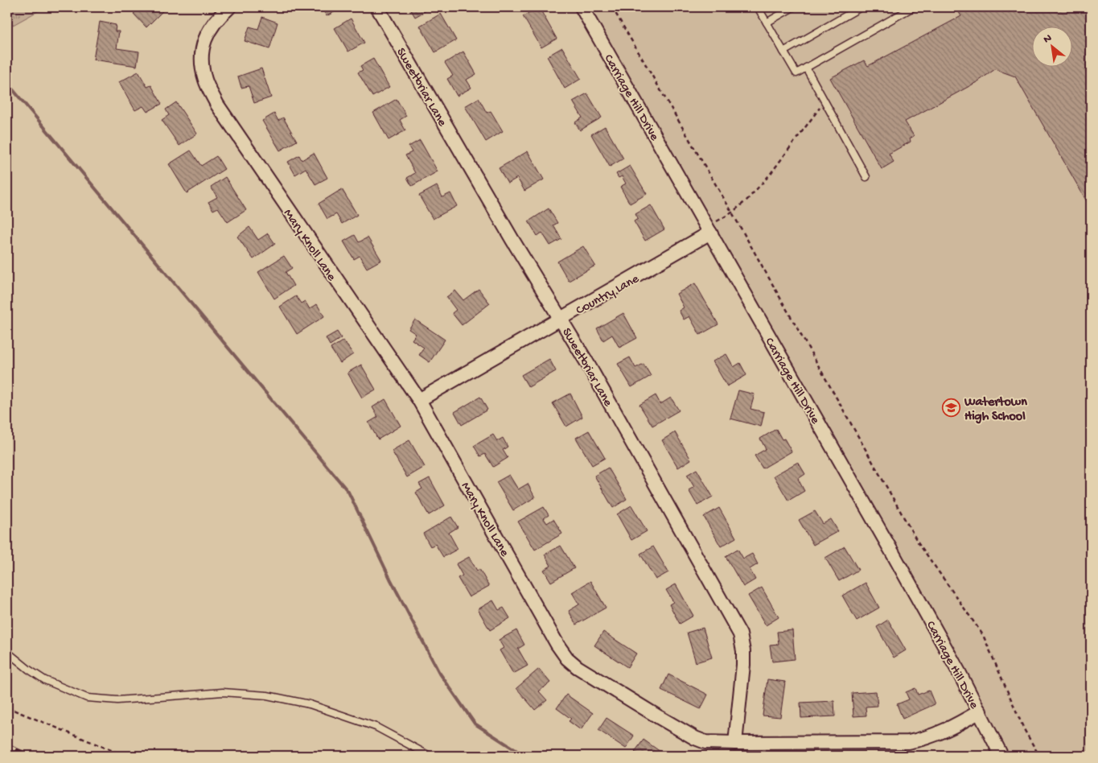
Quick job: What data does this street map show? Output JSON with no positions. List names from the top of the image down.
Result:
{
  "streets": {
    "street": [
      "Sweetbriar Lane",
      "Carriage Hill Drive",
      "Mary Knoll Lane",
      "Country Lane"
    ]
  },
  "crossings": [
    ["Sweetbriar Lane", "Mary Knoll Lane"],
    ["Sweetbriar Lane", "Country Lane"],
    ["Carriage Hill Drive", "Mary Knoll Lane"],
    ["Carriage Hill Drive", "Country Lane"],
    ["Mary Knoll Lane", "Country Lane"]
  ],
  "places": {
    "school or university": ["Watertown High School"]
  },
  "north": "top left"
}
